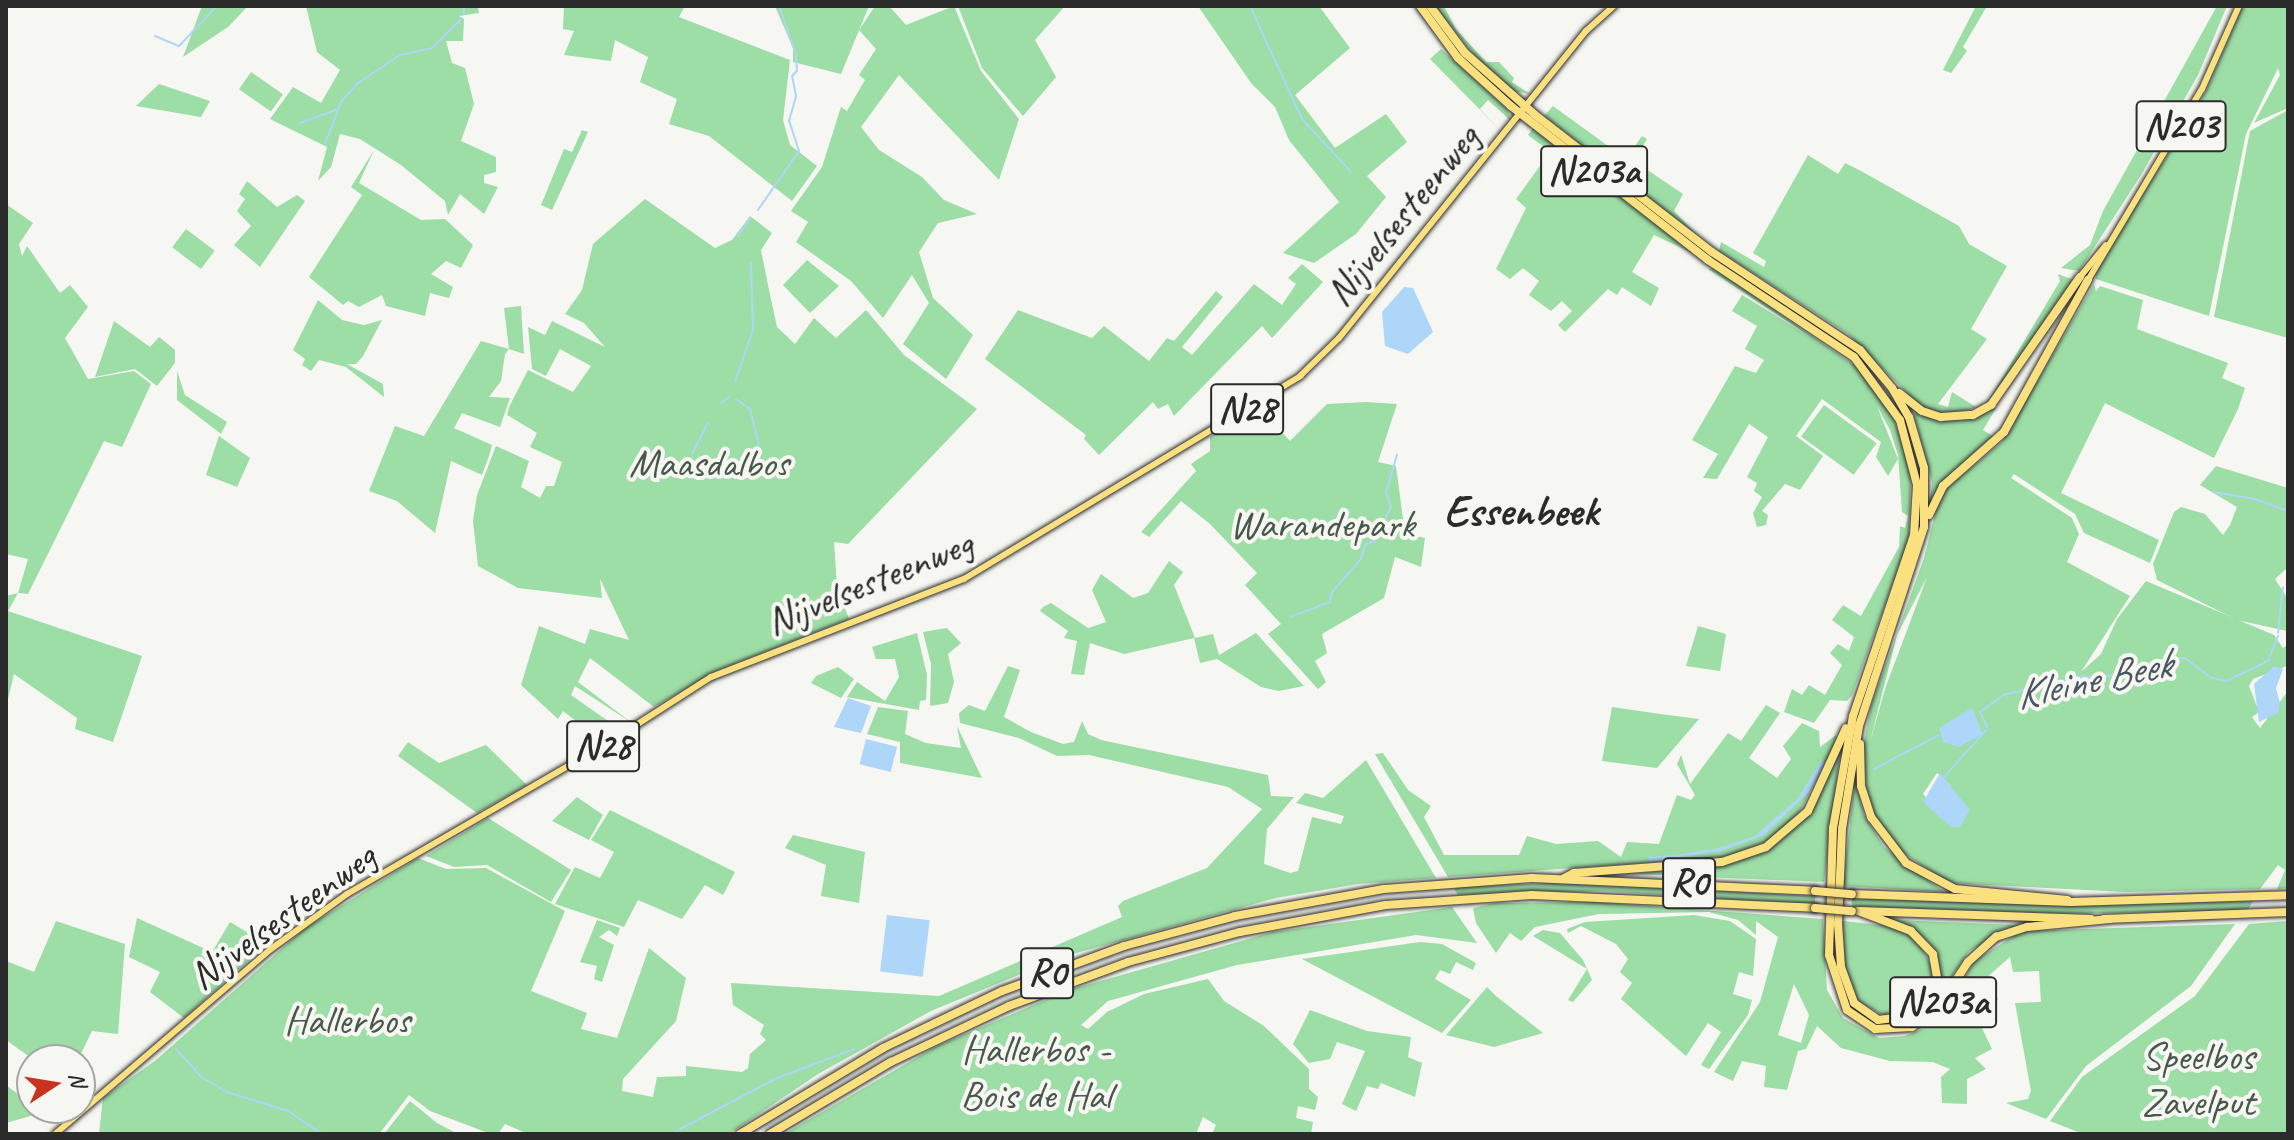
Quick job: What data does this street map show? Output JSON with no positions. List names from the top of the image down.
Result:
{
  "streets": {
    "highway": ["N203", "N203a", "R0"],
    "main road": ["Nijvelsesteenweg", "N28"]
  },
  "crossings": [
    ["N203", "N203a"],
    ["N203a", "Nijvelsesteenweg"],
    ["N203a", "R0"]
  ],
  "districts": ["Essenbeek"],
  "water": ["Kleine Beek"],
  "parks": [
    "Maasdalbos",
    "Warandepark",
    "Hallerbos",
    "Hallerbos - Bois de Hal",
    "Speelbos Zavelput"
  ],
  "north": "right"
}
